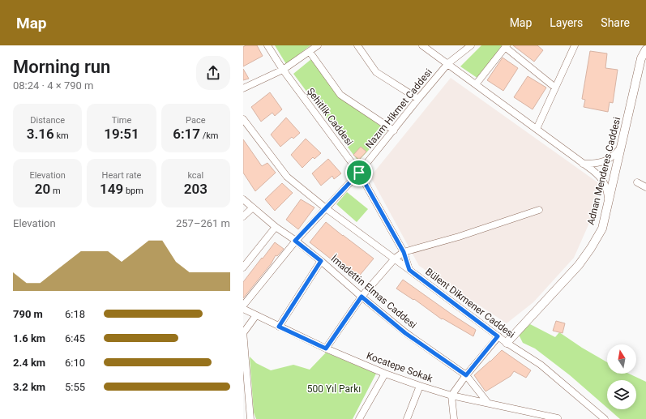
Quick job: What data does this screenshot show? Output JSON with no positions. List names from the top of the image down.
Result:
{
  "streets": {
    "street": [
      "Nazım Hikmet Caddesi",
      "Şehitlik Caddesi",
      "Adnan Menderes Caddesi",
      "İmadettin Elmas Caddesi",
      "Bülent Dikmener Caddesi",
      "Kocatepe Sokak"
    ]
  },
  "crossings": [
    ["Nazım Hikmet Caddesi", "Şehitlik Caddesi"],
    ["Nazım Hikmet Caddesi", "İmadettin Elmas Caddesi"],
    ["Nazım Hikmet Caddesi", "Bülent Dikmener Caddesi"],
    ["Şehitlik Caddesi", "Bülent Dikmener Caddesi"],
    ["Adnan Menderes Caddesi", "Bülent Dikmener Caddesi"],
    ["İmadettin Elmas Caddesi", "Kocatepe Sokak"]
  ],
  "parks": ["500 Yıl Parkı"],
  "north": "top",
  "page": {
    "header": "Map",
    "nav": ["Map", "Layers", "Share"],
    "heading": ["Morning run", "08:24 · 4 × 790 m"],
    "stats": [
      ["Distance", "3.16 km"],
      ["Time", "19:51"],
      ["Pace", "6:17 /km"],
      ["Elevation", "20 m"],
      ["Heart rate", "149 bpm"],
      ["kcal", "203"]
    ],
    "chart": ["Elevation", "257–261 m"],
    "list": [
      {
        "name": "790 m",
        "note": "6:18"
      },
      {
        "name": "1.6 km",
        "note": "6:45"
      },
      {
        "name": "2.4 km",
        "note": "6:10"
      },
      {
        "name": "3.2 km",
        "note": "5:55"
      }
    ]
  }
}
